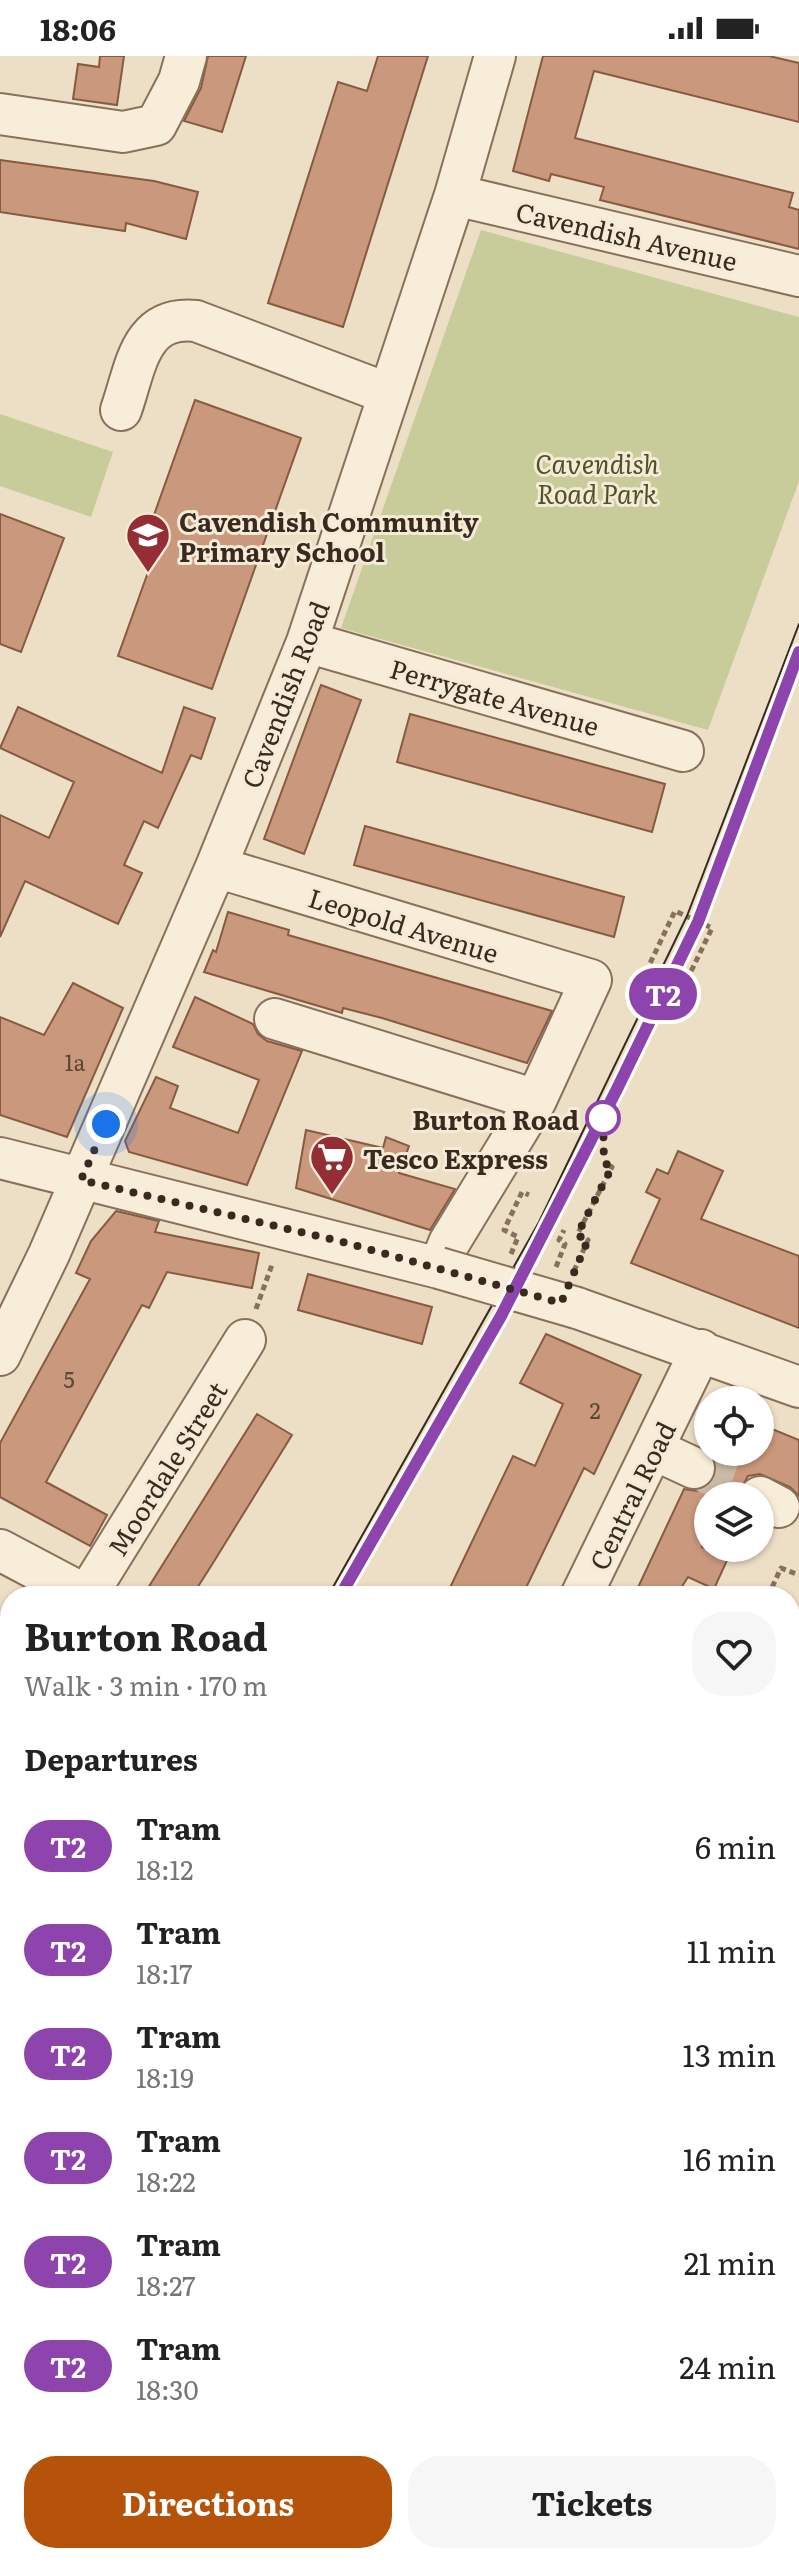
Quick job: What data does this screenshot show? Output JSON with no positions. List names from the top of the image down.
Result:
{
  "streets": {
    "street": [
      "Cavendish Avenue",
      "Cavendish Road",
      "Perrygate Avenue",
      "Leopold Avenue",
      "Moordale Street",
      "Central Road"
    ]
  },
  "crossings": [
    ["Cavendish Avenue", "Cavendish Road"],
    ["Cavendish Road", "Perrygate Avenue"],
    ["Cavendish Road", "Leopold Avenue"]
  ],
  "parks": ["Cavendish Road Park"],
  "places": {
    "school or university": ["Cavendish Community Primary School"],
    "other": ["Burton Road"],
    "supermarket": ["Tesco Express"]
  },
  "lines": ["tram line T2"],
  "house_numbers": ["1a", "5", "2"],
  "page": {
    "status": "18:06",
    "on_map": "T2",
    "heading": [
      ["Burton Road", "Walk · 3 min · 170 m"],
      "Departures"
    ],
    "list": [
      {
        "mark": "T2",
        "name": "Tram",
        "note": "18:12",
        "value": "6 min"
      },
      {
        "mark": "T2",
        "name": "Tram",
        "note": "18:17",
        "value": "11 min"
      },
      {
        "mark": "T2",
        "name": "Tram",
        "note": "18:19",
        "value": "13 min"
      },
      {
        "mark": "T2",
        "name": "Tram",
        "note": "18:22",
        "value": "16 min"
      },
      {
        "mark": "T2",
        "name": "Tram",
        "note": "18:27",
        "value": "21 min"
      },
      {
        "mark": "T2",
        "name": "Tram",
        "note": "18:30",
        "value": "24 min"
      }
    ],
    "buttons": ["Directions", "Tickets"]
  }
}
